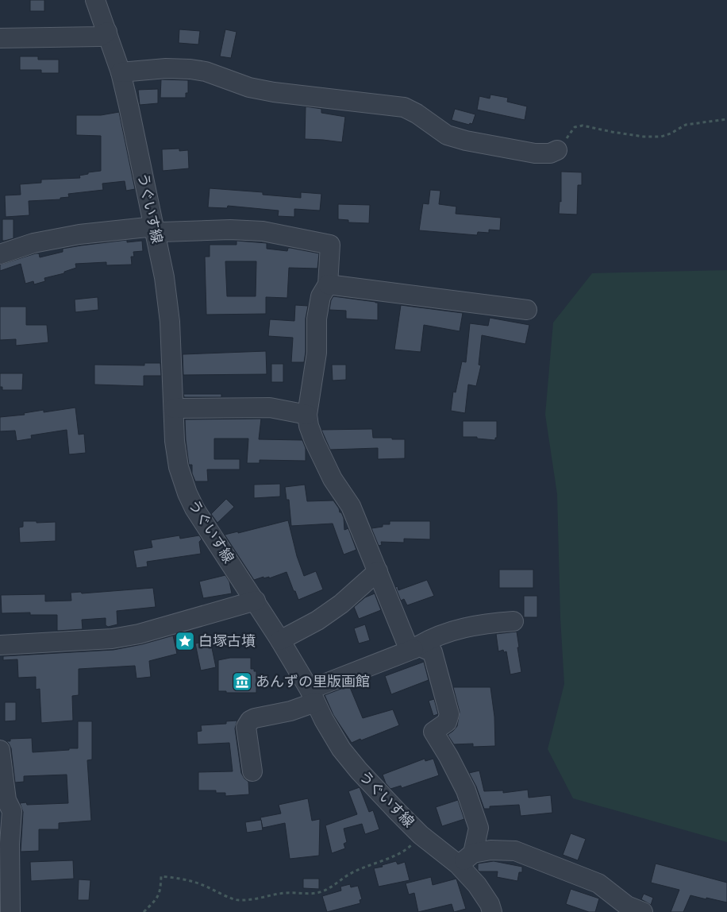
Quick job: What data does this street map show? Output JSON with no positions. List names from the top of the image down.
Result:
{
  "streets": {
    "street": ["うぐいす線"]
  },
  "places": {
    "place": ["白塚古墳"],
    "museum": ["あんずの里版画館"]
  }
}
